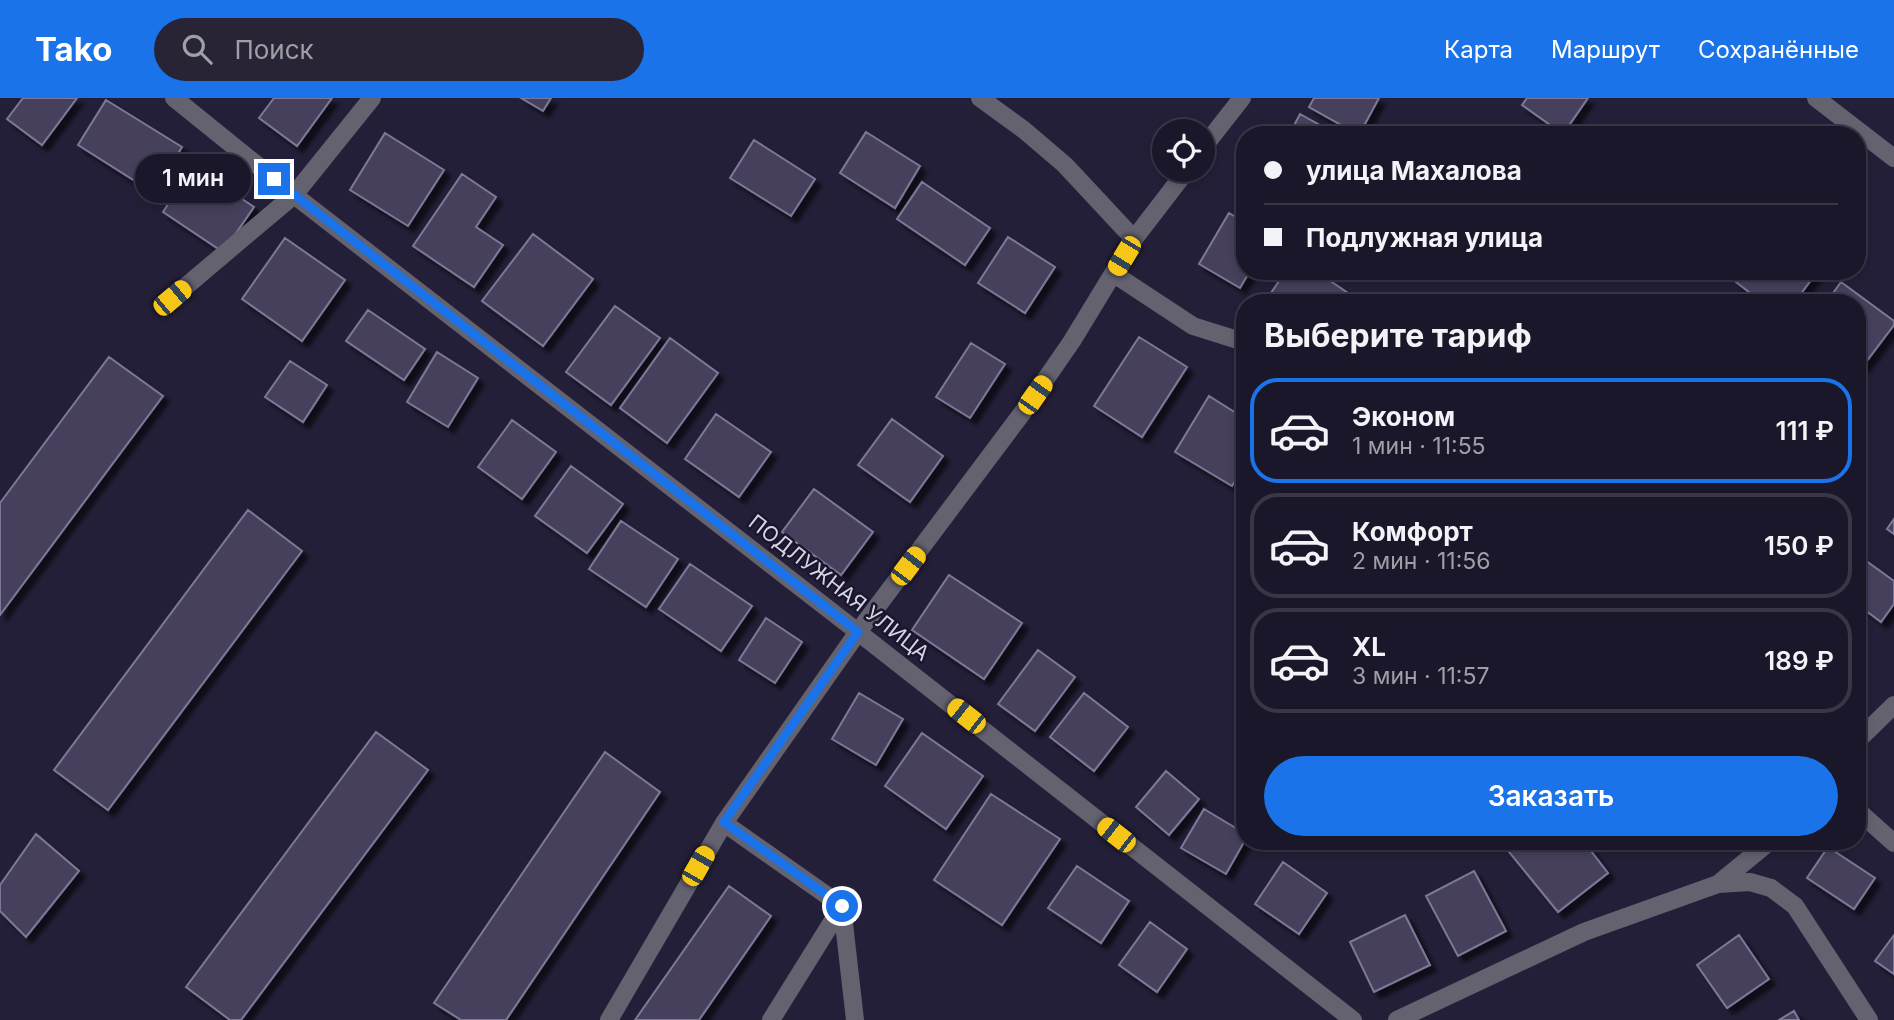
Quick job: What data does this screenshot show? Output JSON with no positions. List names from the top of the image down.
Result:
{
  "streets": {
    "street": ["ПОДЛУЖНАЯ УЛИЦА"]
  },
  "page": {
    "header": "Tako",
    "search": "Поиск",
    "nav": ["Карта", "Маршрут", "Сохранённые"],
    "banner": ["улица Махалова", "Подлужная улица"],
    "bubble": "1 мин",
    "heading": "Выберите тариф",
    "list": [
      {
        "name": "Эконом",
        "note": "1 мин · 11:55",
        "value": "111 ₽"
      },
      {
        "name": "Комфорт",
        "note": "2 мин · 11:56",
        "value": "150 ₽"
      },
      {
        "name": "XL",
        "note": "3 мин · 11:57",
        "value": "189 ₽"
      }
    ],
    "buttons": "Заказать"
  }
}
